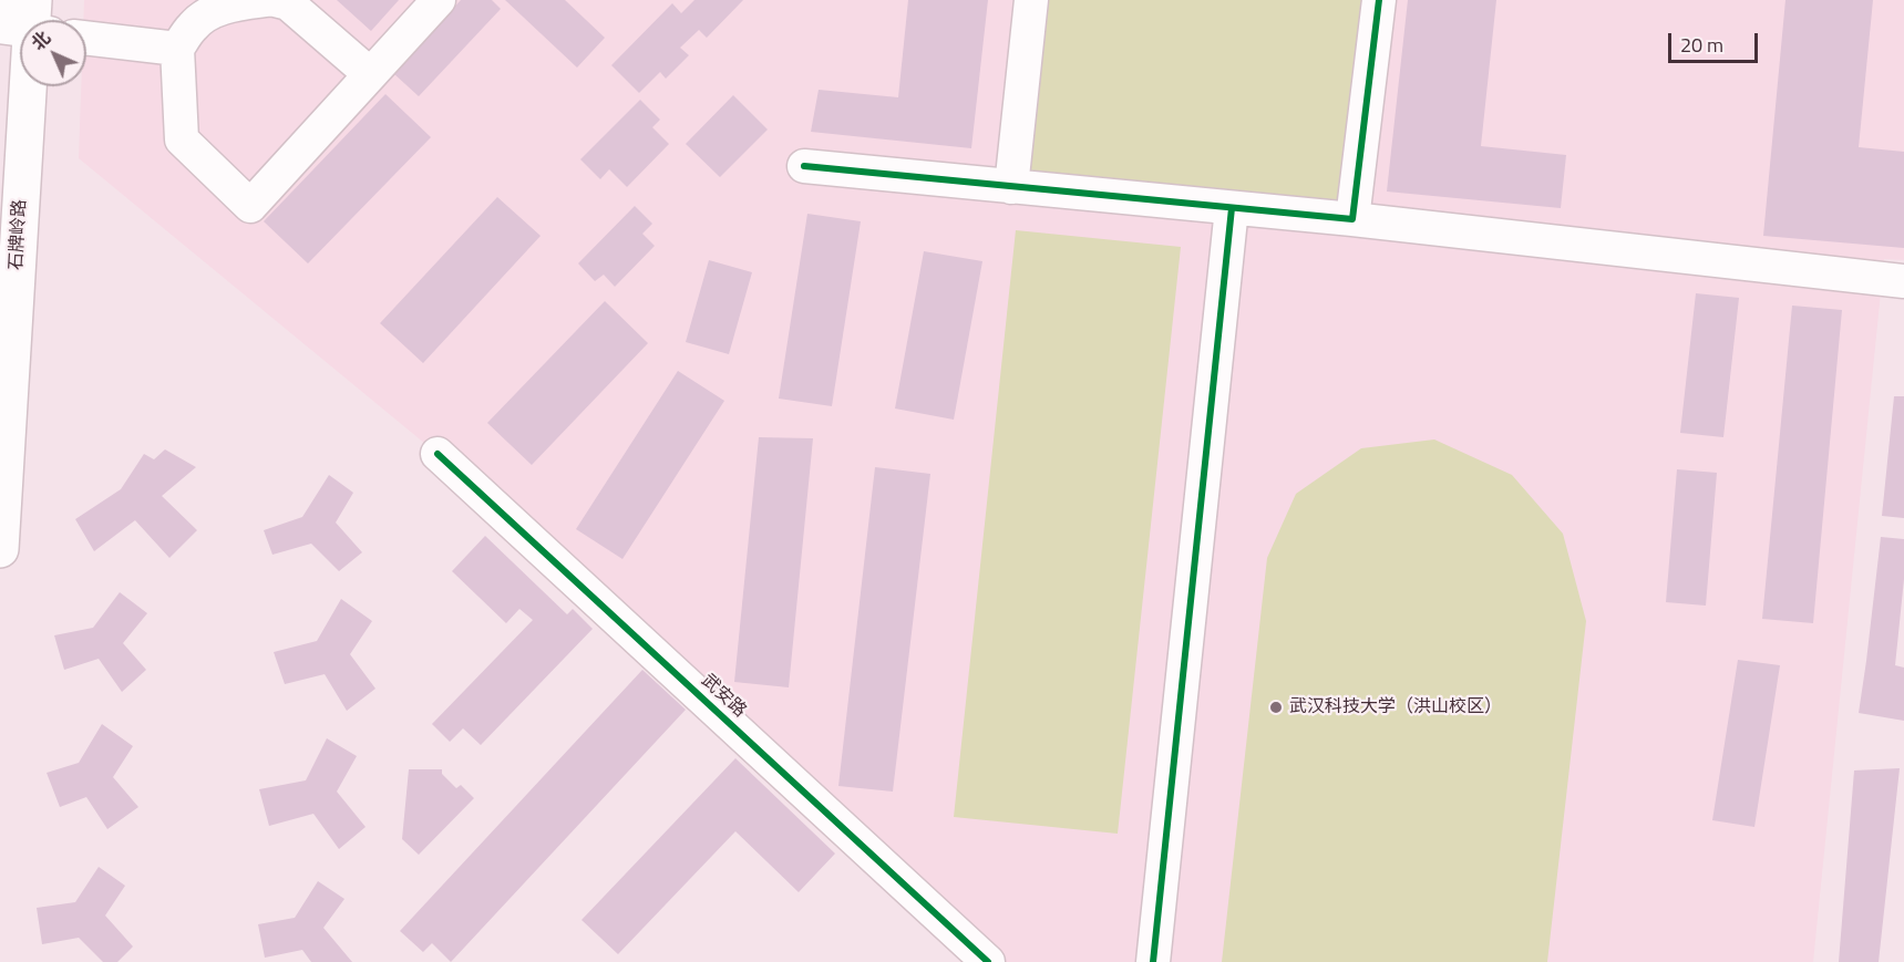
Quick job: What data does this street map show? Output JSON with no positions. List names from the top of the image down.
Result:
{
  "streets": {
    "main road": ["石牌岭路"],
    "street": ["武安路"]
  },
  "places": ["武汉科技大学（洪山校区）"],
  "scale_bar": "20 m",
  "north": "top left"
}
